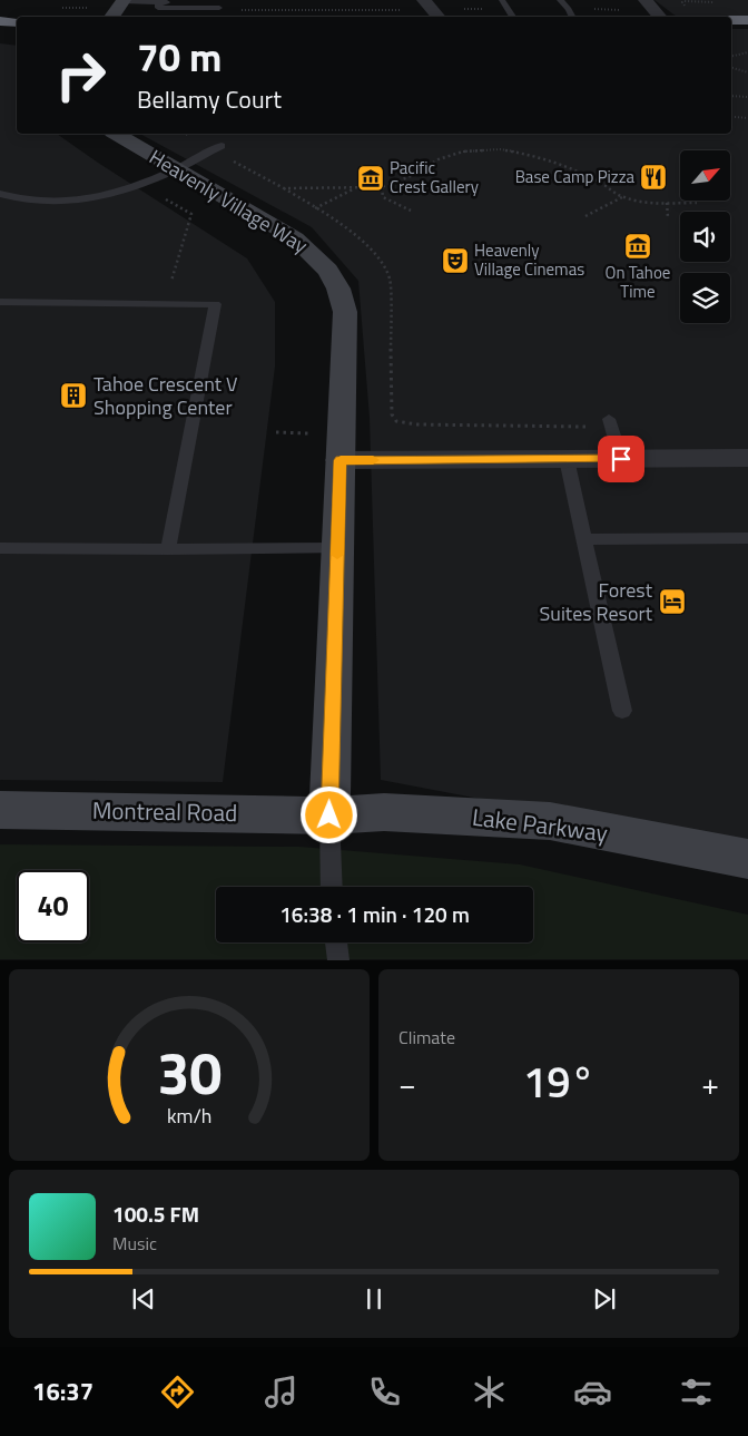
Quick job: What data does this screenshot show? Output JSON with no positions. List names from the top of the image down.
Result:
{
  "streets": {
    "street": ["Heavenly Village Way", "Montreal Road", "Lake Parkway"]
  },
  "crossings": [
    ["Heavenly Village Way", "Montreal Road"],
    ["Heavenly Village Way", "Lake Parkway"],
    ["Montreal Road", "Lake Parkway"]
  ],
  "places": {
    "restaurant": ["Base Camp Pizza"],
    "museum": ["Pacific Crest Gallery", "On Tahoe Time"],
    "theatre": ["Heavenly Village Cinemas"],
    "building": ["Tahoe Crescent V Shopping Center"],
    "hotel": ["Forest Suites Resort"]
  },
  "north": "top right",
  "page": {
    "turn": ["70 m", "Bellamy Court"],
    "limit": "40",
    "trip": "16:38 · 1 min · 120 m",
    "tile": "Climate",
    "heat": ["−", "19°", "+"],
    "song": ["100.5 FM", "Music"],
    "tabs": "16:37",
    "gauge": ["30", "km/h"]
  }
}
